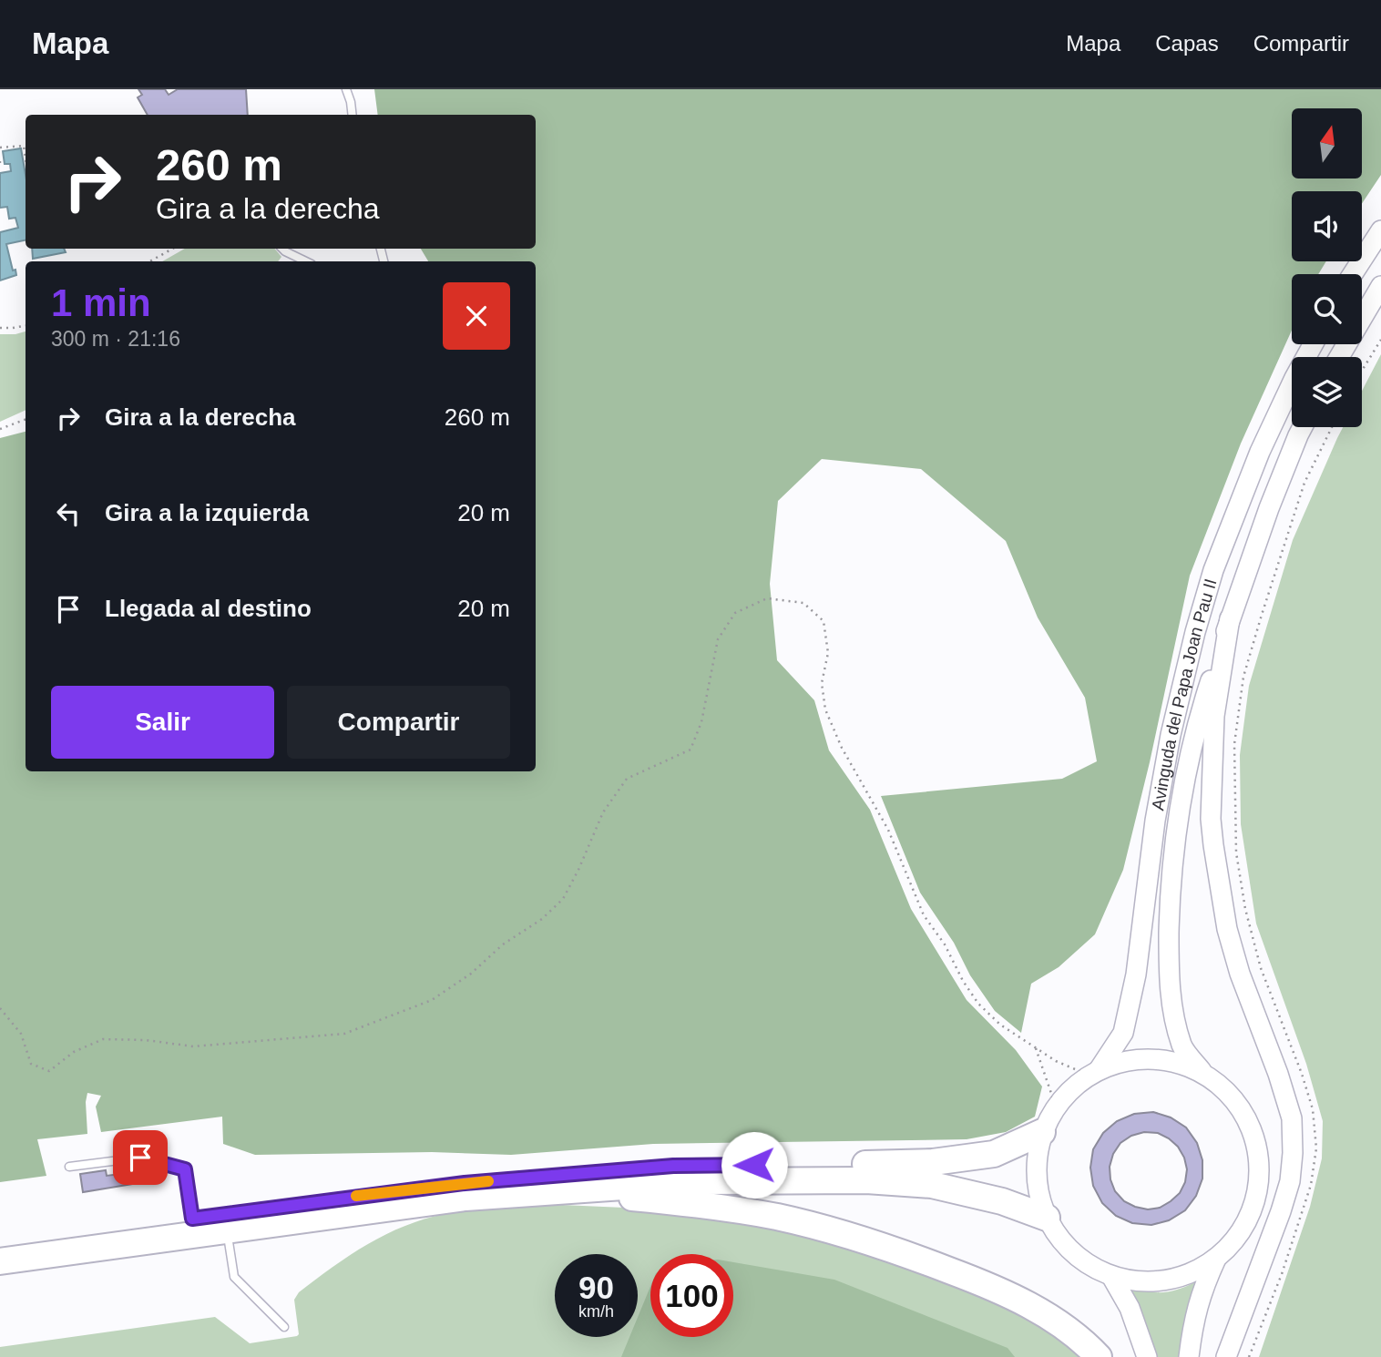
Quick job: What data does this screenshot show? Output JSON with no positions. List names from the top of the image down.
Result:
{
  "streets": {
    "main road": ["Avinguda del Papa Joan Pau II"]
  },
  "north": "top",
  "page": {
    "header": "Mapa",
    "nav": ["Mapa", "Capas", "Compartir"],
    "turn": ["260 m", "Gira a la derecha"],
    "heading": ["1 min", "300 m · 21:16"],
    "list": [
      {
        "name": "Gira a la derecha",
        "value": "260 m"
      },
      {
        "name": "Gira a la izquierda",
        "value": "20 m"
      },
      {
        "name": "Llegada al destino",
        "value": "20 m"
      }
    ],
    "buttons": ["Salir", "Compartir"],
    "speed": "90 km/h",
    "limit": "100"
  }
}
